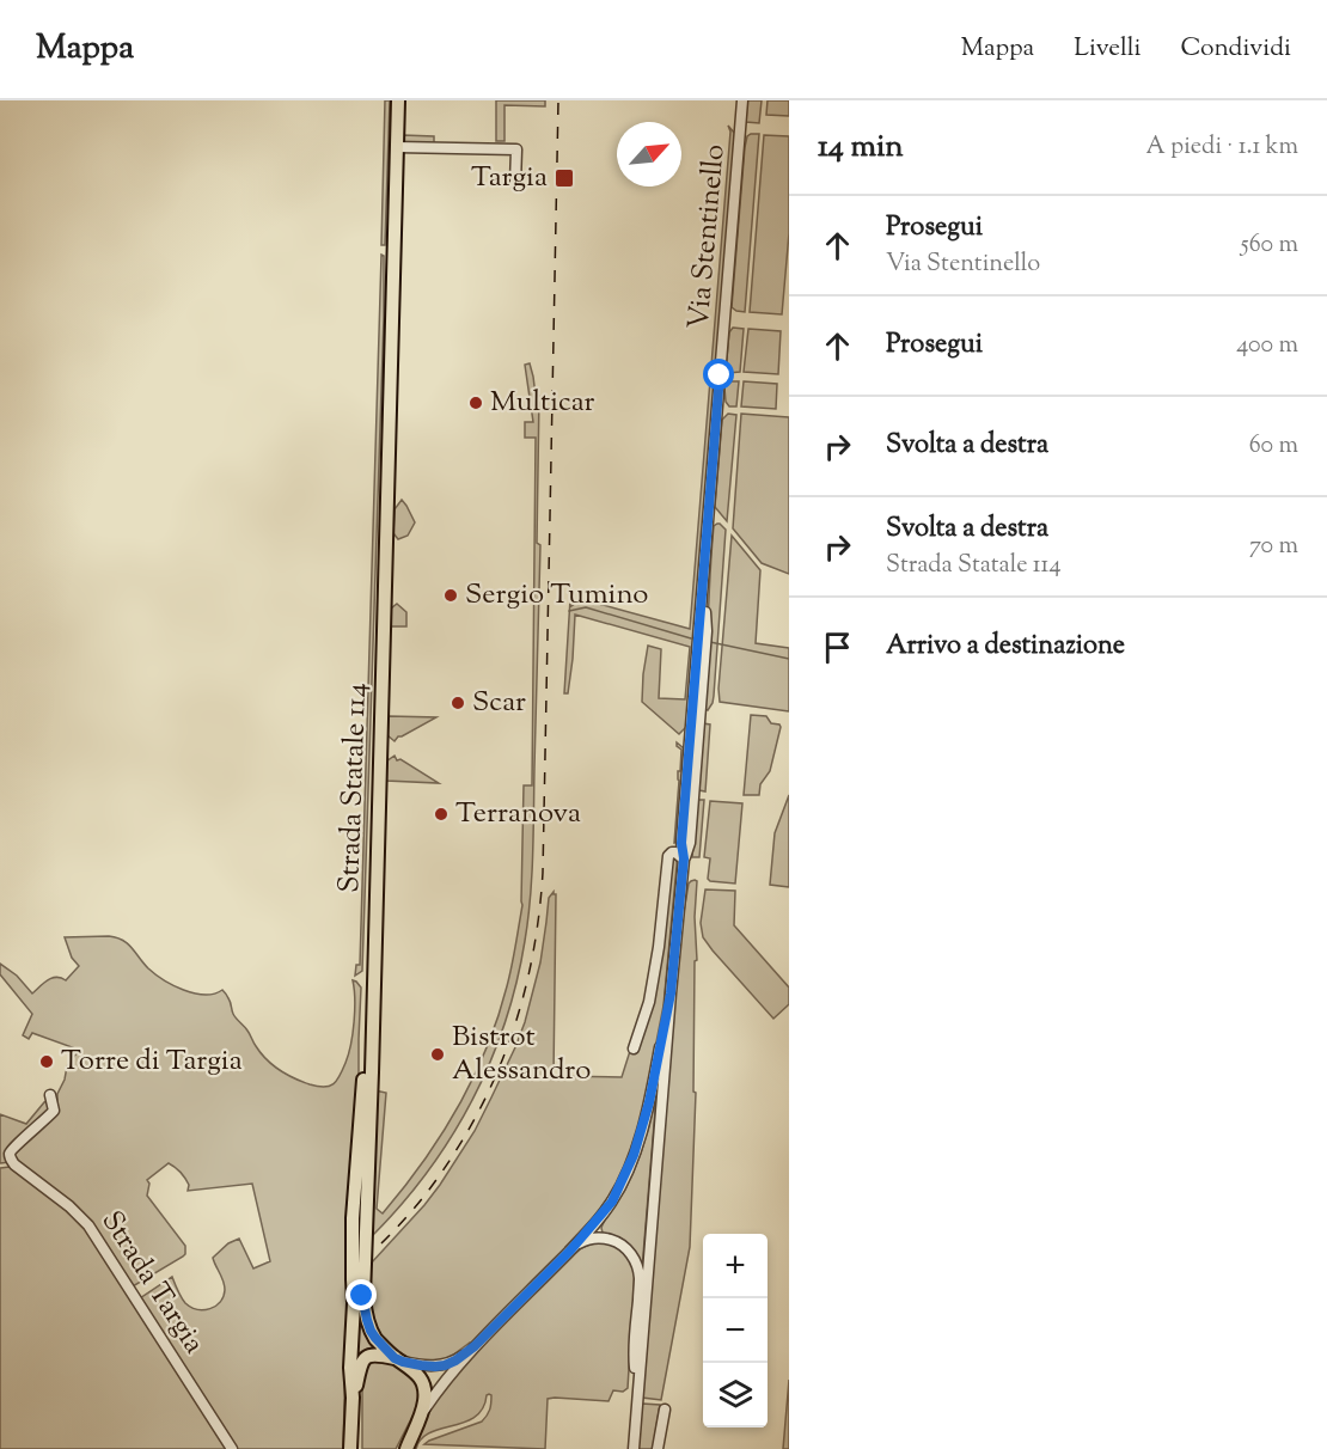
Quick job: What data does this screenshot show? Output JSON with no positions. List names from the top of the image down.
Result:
{
  "streets": {
    "main road": ["Strada Statale 114"],
    "street": ["Via Stentinello", "Strada Targia"]
  },
  "places": {
    "transit": ["Targia"],
    "other": [
      "Multicar",
      "Sergio Tumino",
      "Scar",
      "Terranova",
      "Bistrot Alessandro",
      "Torre di Targia"
    ]
  },
  "north": "top right",
  "page": {
    "header": "Mappa",
    "nav": ["Mappa", "Livelli", "Condividi"],
    "heading": ["14 min", "A piedi · 1.1 km"],
    "list": [
      ["Prosegui", "Via Stentinello", "560 m"],
      ["Prosegui", "400 m"],
      ["Svolta a destra", "60 m"],
      ["Svolta a destra", "Strada Statale 114", "70 m"],
      "Arrivo a destinazione"
    ],
    "map_buttons": ["+", "−"]
  }
}
